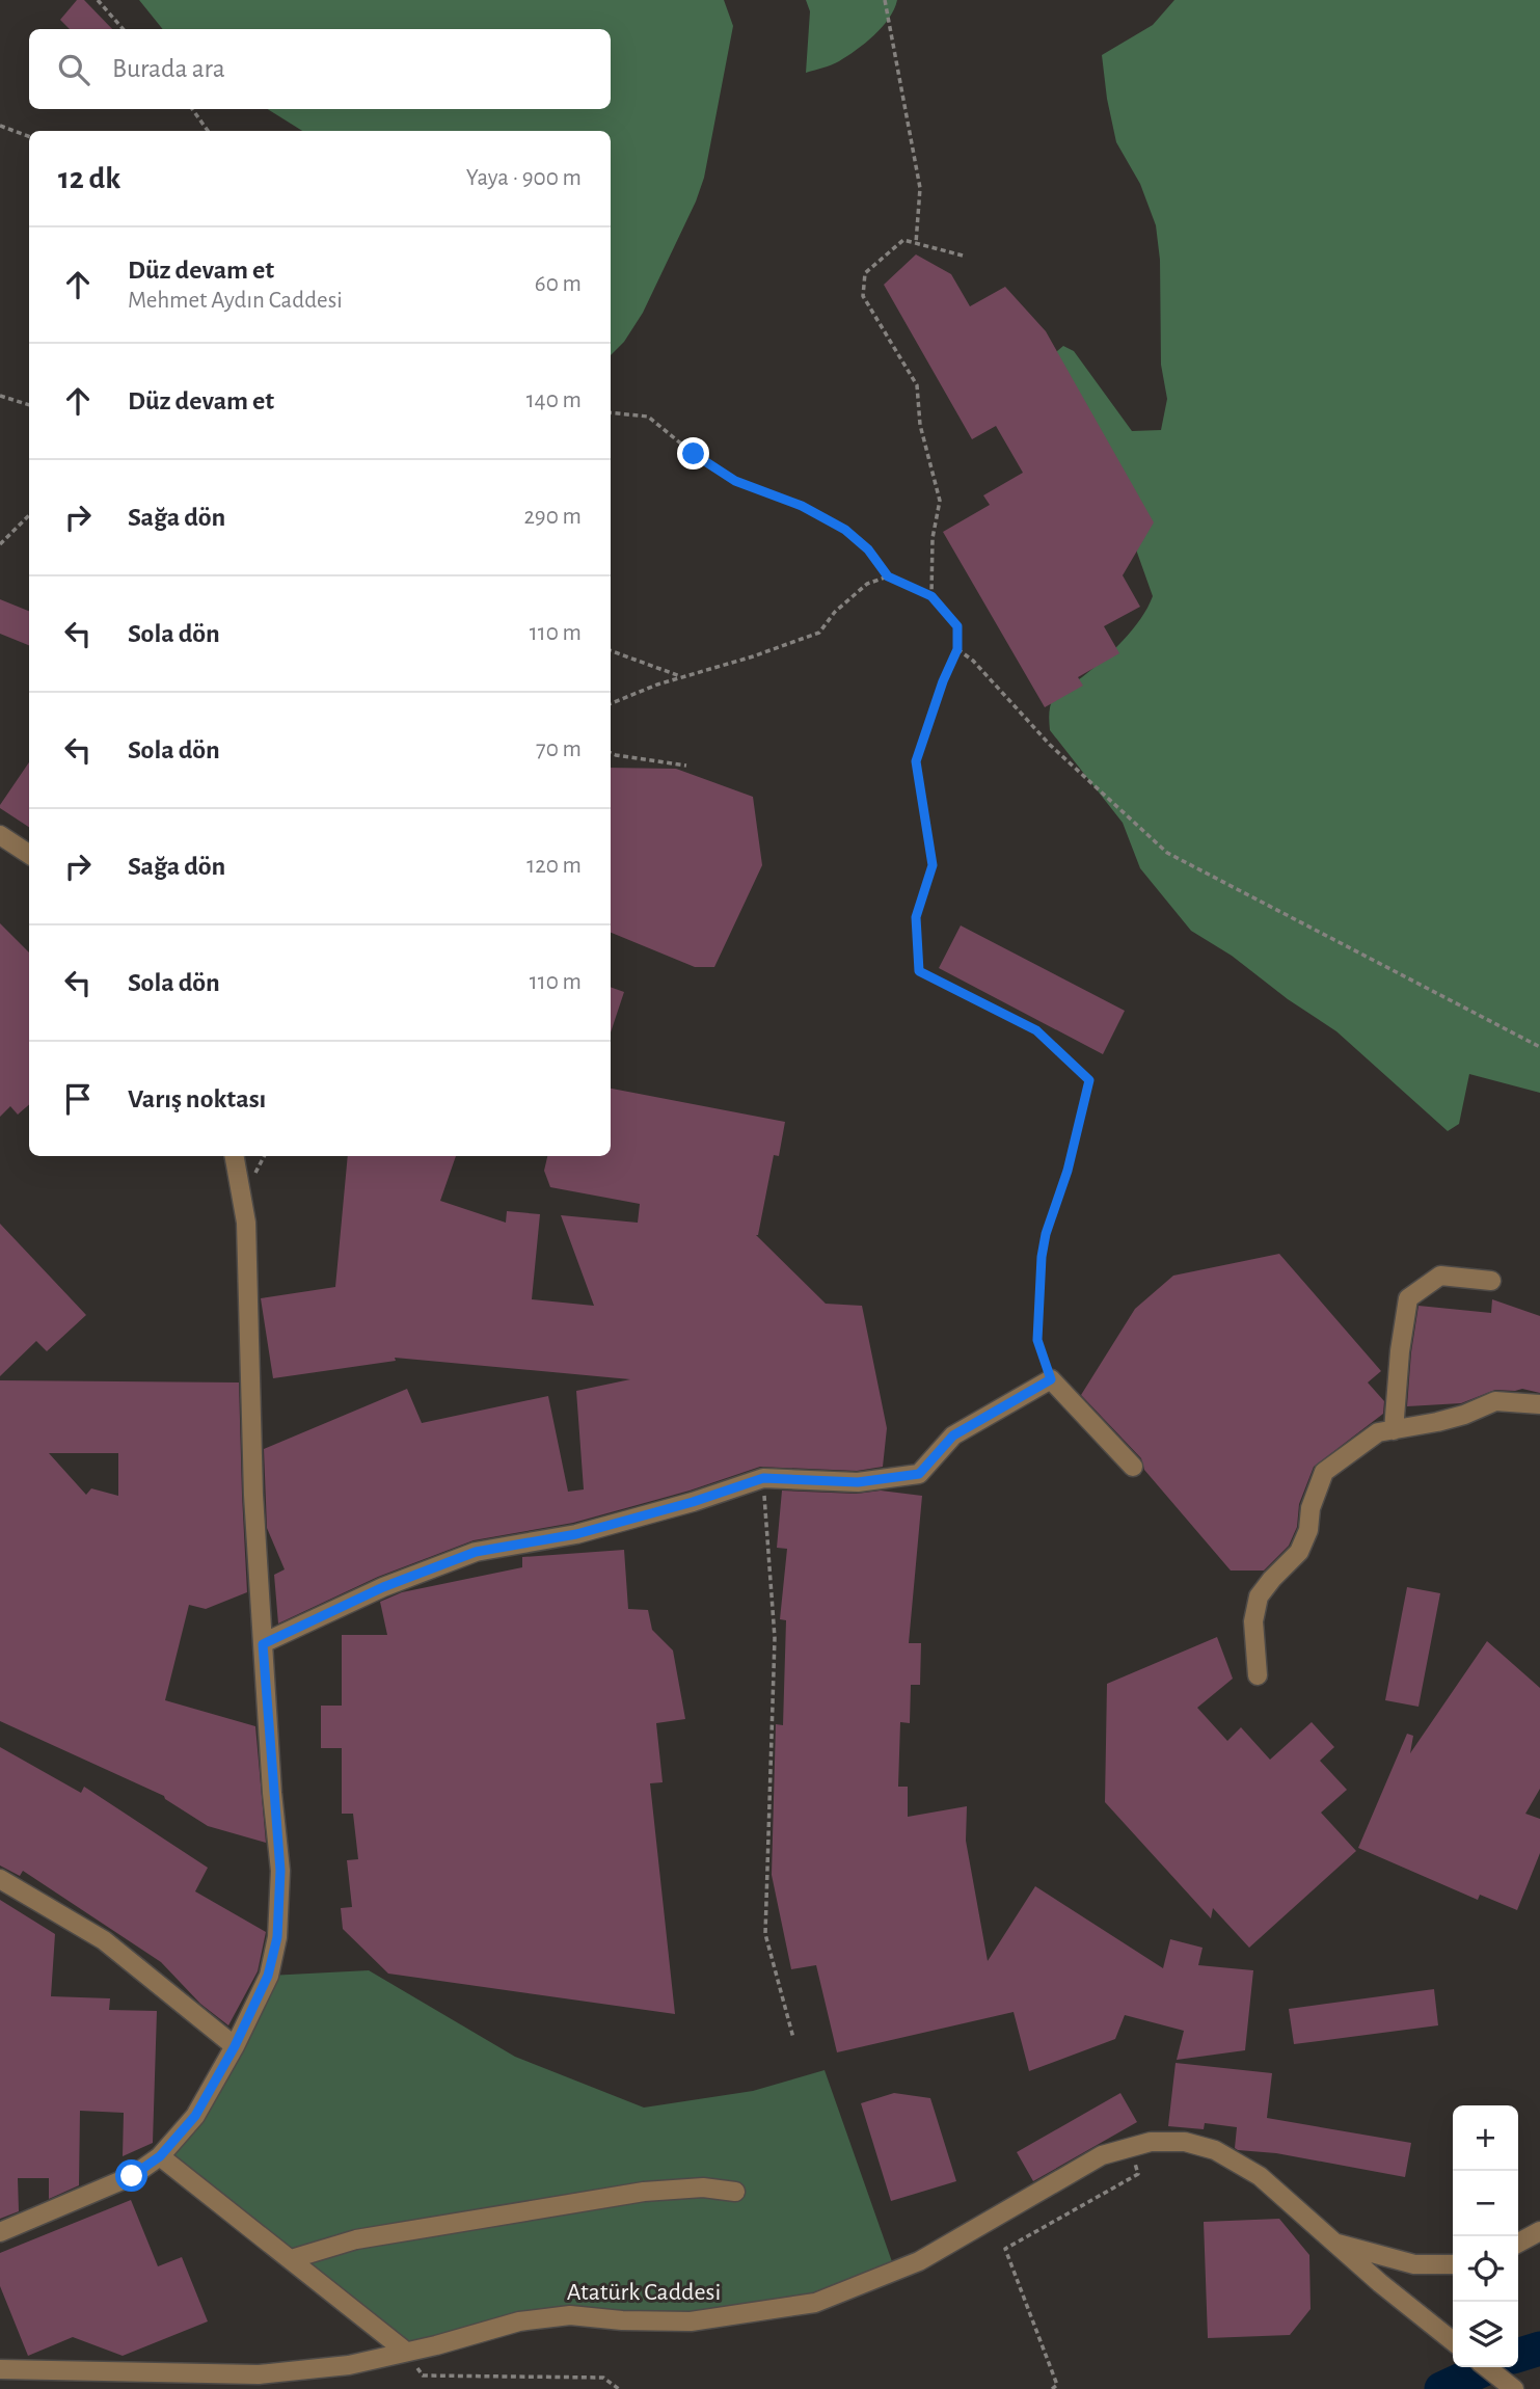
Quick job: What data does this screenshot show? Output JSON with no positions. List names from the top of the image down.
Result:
{
  "streets": {
    "street": ["Atatürk Caddesi"]
  },
  "page": {
    "search": "Burada ara",
    "heading": ["12 dk", "Yaya · 900 m"],
    "list": [
      ["Düz devam et", "Mehmet Aydın Caddesi", "60 m"],
      ["Düz devam et", "140 m"],
      ["Sağa dön", "290 m"],
      ["Sola dön", "110 m"],
      ["Sola dön", "70 m"],
      ["Sağa dön", "120 m"],
      ["Sola dön", "110 m"],
      "Varış noktası"
    ],
    "map_buttons": ["+", "−"]
  }
}
